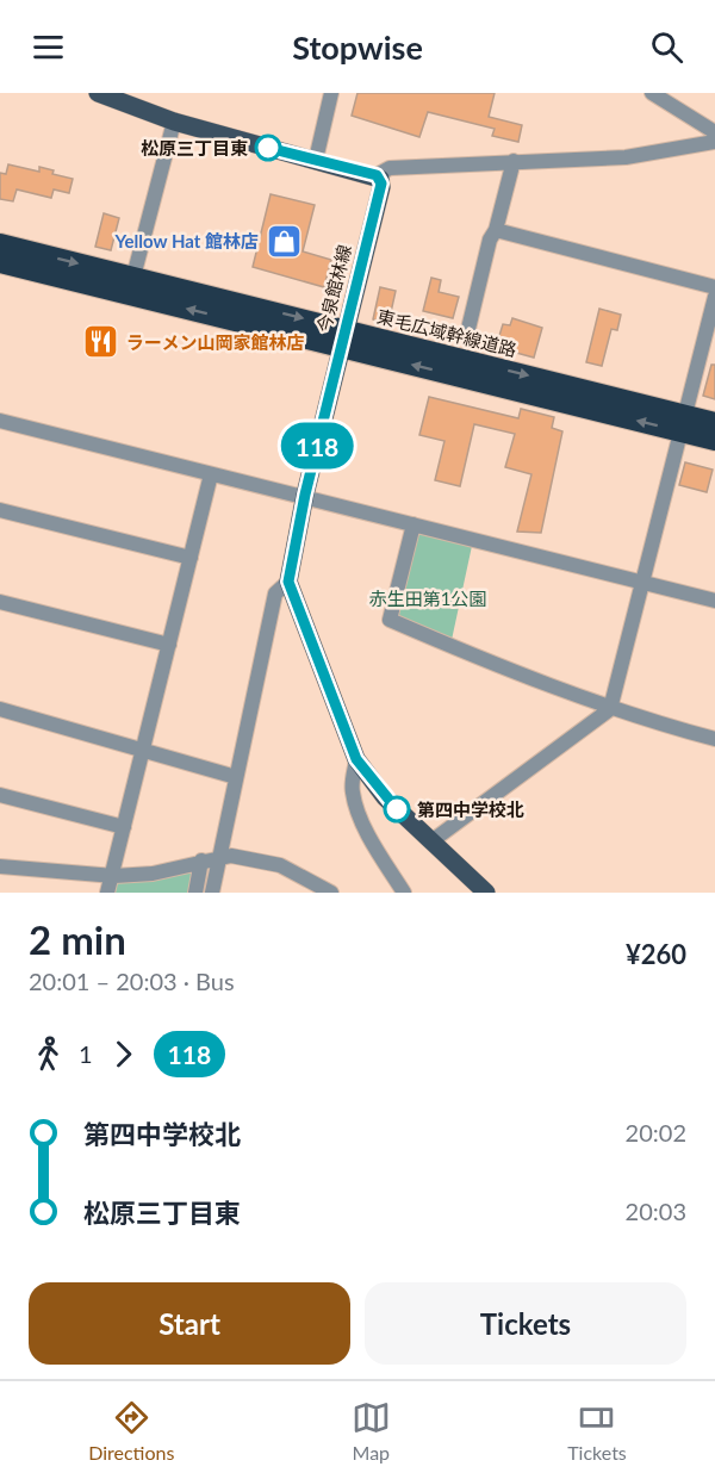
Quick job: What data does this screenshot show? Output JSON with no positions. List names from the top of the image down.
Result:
{
  "streets": {
    "highway": ["東毛広域幹線道路"],
    "main road": ["今泉館林線"]
  },
  "crossings": [
    ["今泉館林線", "東毛広域幹線道路"]
  ],
  "parks": ["赤生田第1公園"],
  "places": {
    "other": ["松原三丁目東", "第四中学校北"],
    "shop": ["Yellow Hat 館林店"],
    "restaurant": ["ラーメン山岡家館林店"]
  },
  "lines": ["bus line 118"],
  "page": {
    "header": "Stopwise",
    "on_map": "118",
    "heading": ["2 min", "20:01 – 20:03 · Bus", "¥260"],
    "legs": ["1", "118"],
    "list": [
      {
        "name": "第四中学校北",
        "value": "20:02"
      },
      {
        "name": "松原三丁目東",
        "value": "20:03"
      }
    ],
    "buttons": ["Start", "Tickets"],
    "tabs": ["Directions", "Map", "Tickets"]
  }
}
